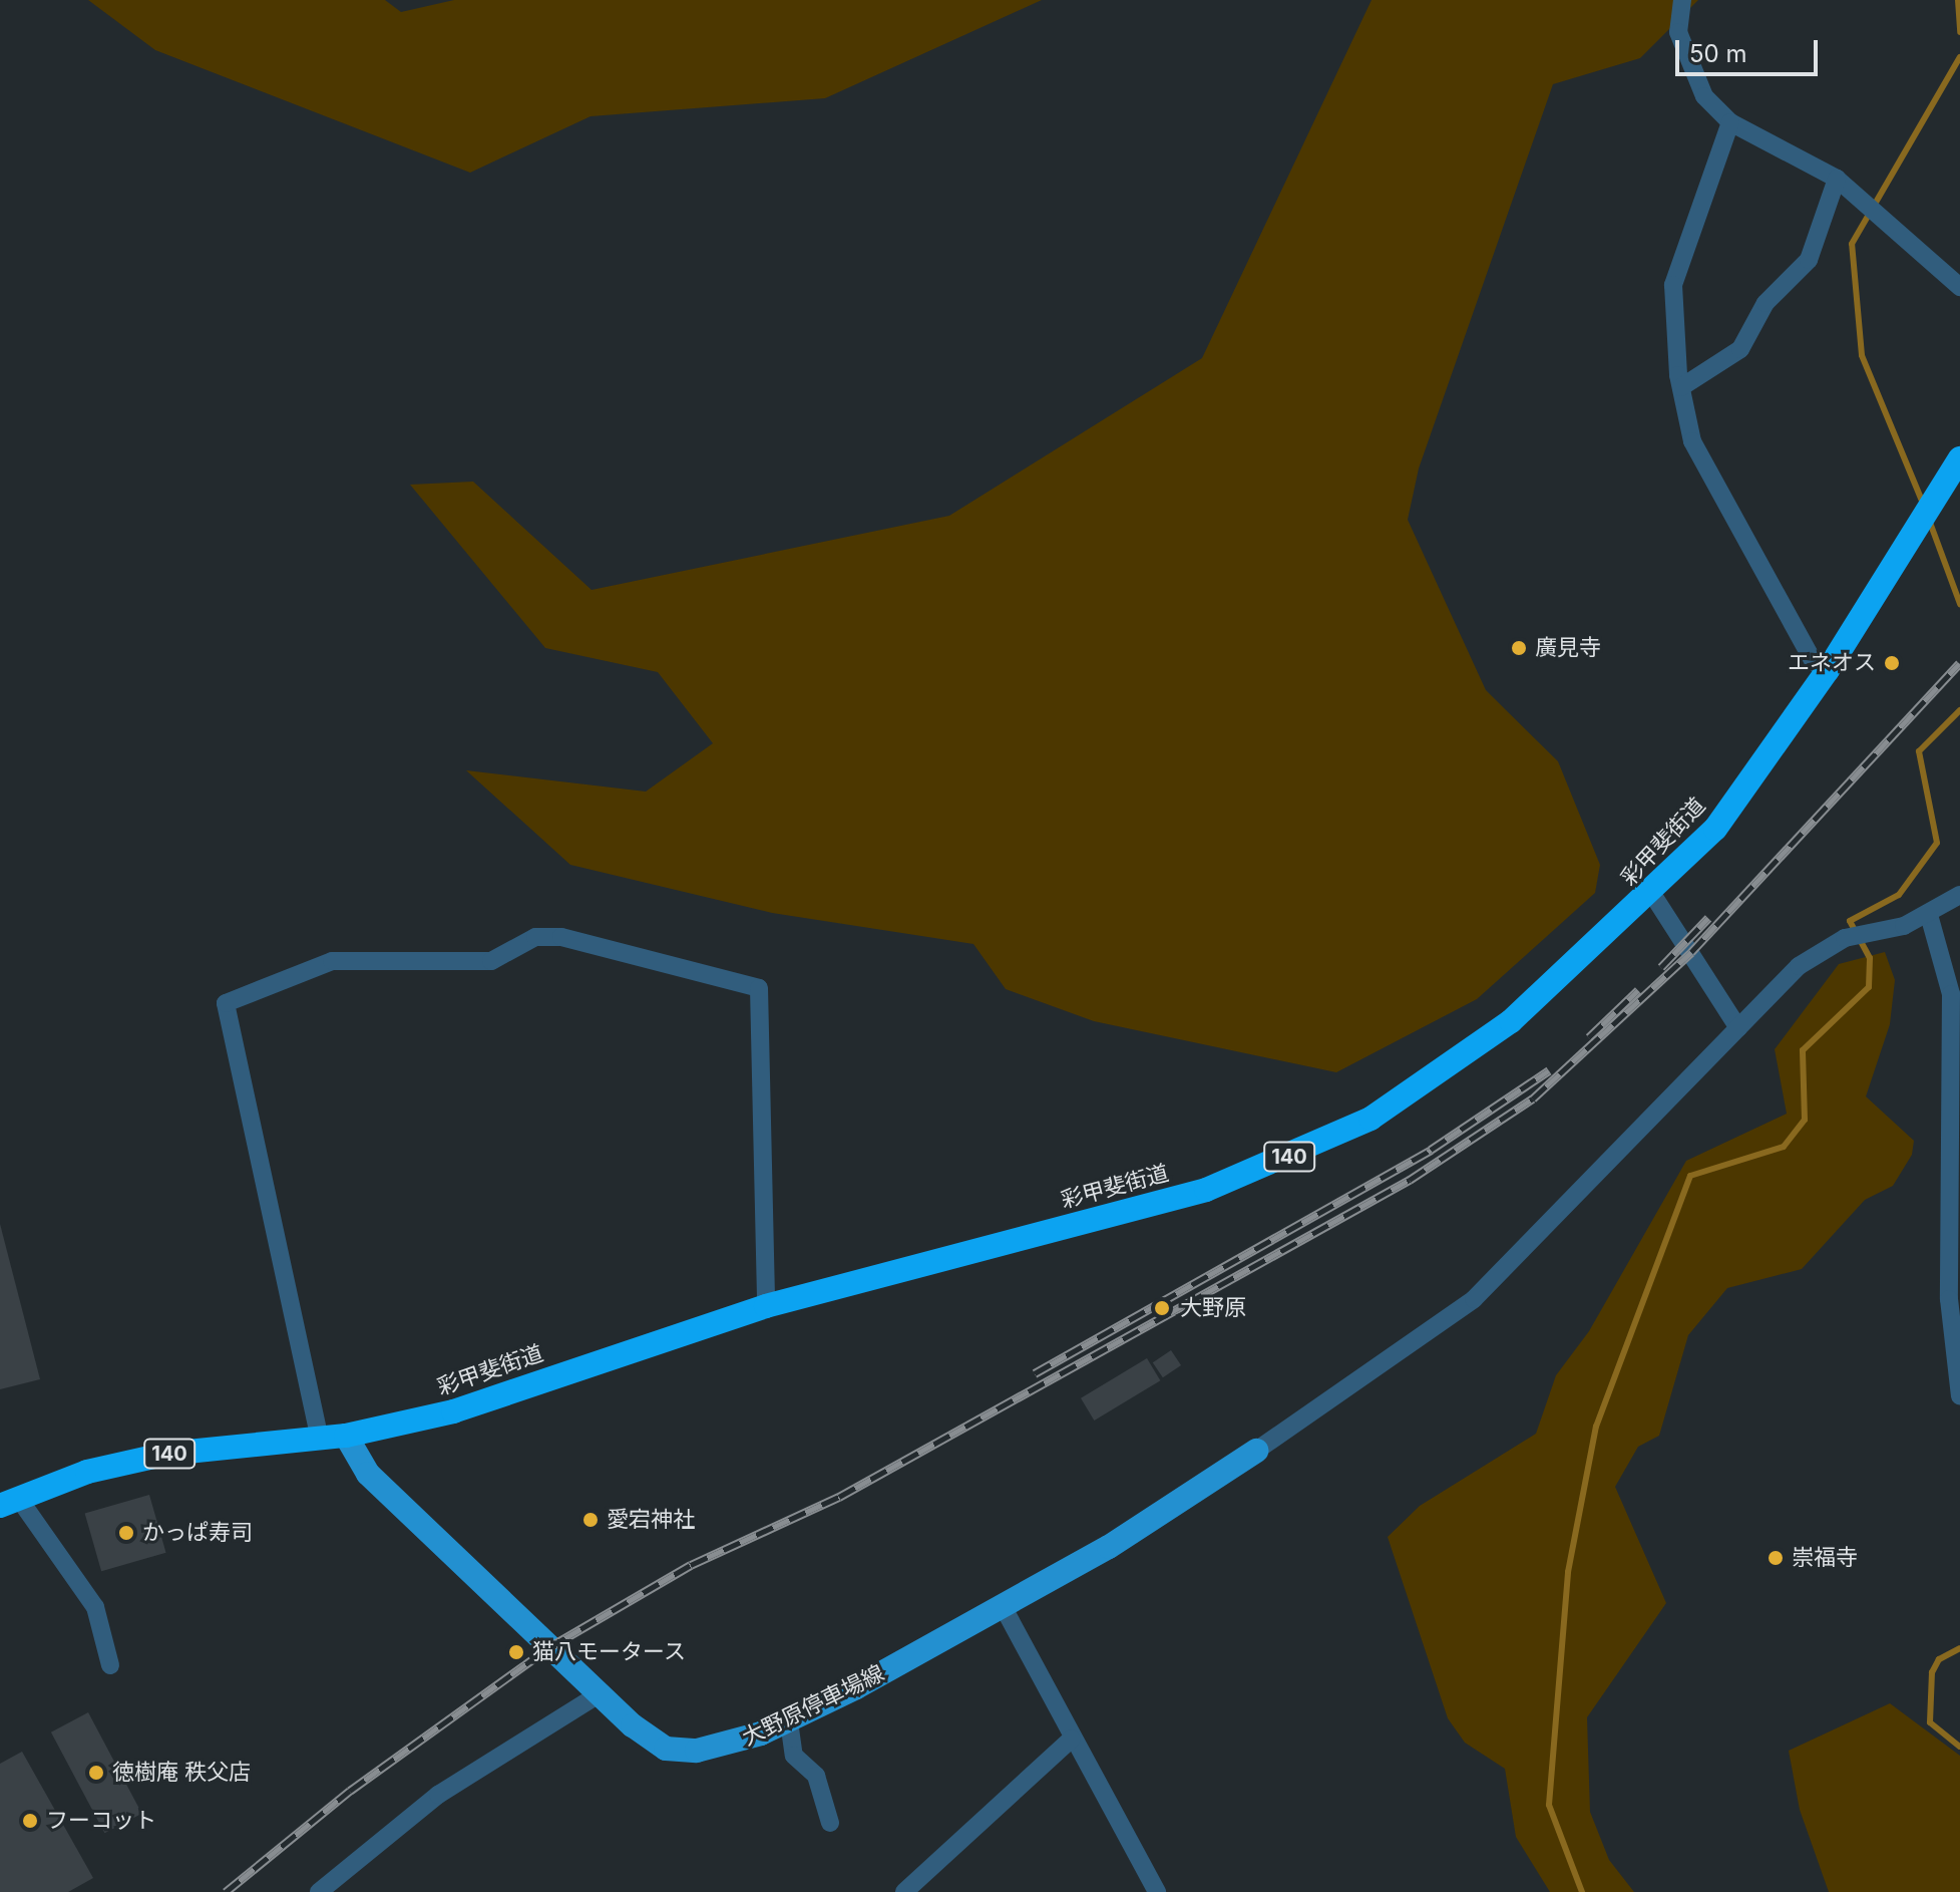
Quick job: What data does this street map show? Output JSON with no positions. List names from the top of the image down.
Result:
{
  "streets": {
    "highway": ["彩甲斐街道", "140"],
    "main road": ["大野原停車場線"]
  },
  "crossings": [
    ["彩甲斐街道", "大野原停車場線"]
  ],
  "places": [
    "廣見寺",
    "エネオス",
    "大野原",
    "愛宕神社",
    "かっぱ寿司",
    "崇福寺",
    "猫八モータース",
    "徳樹庵 秩父店",
    "フーコット"
  ],
  "scale_bar": "50 m"
}
